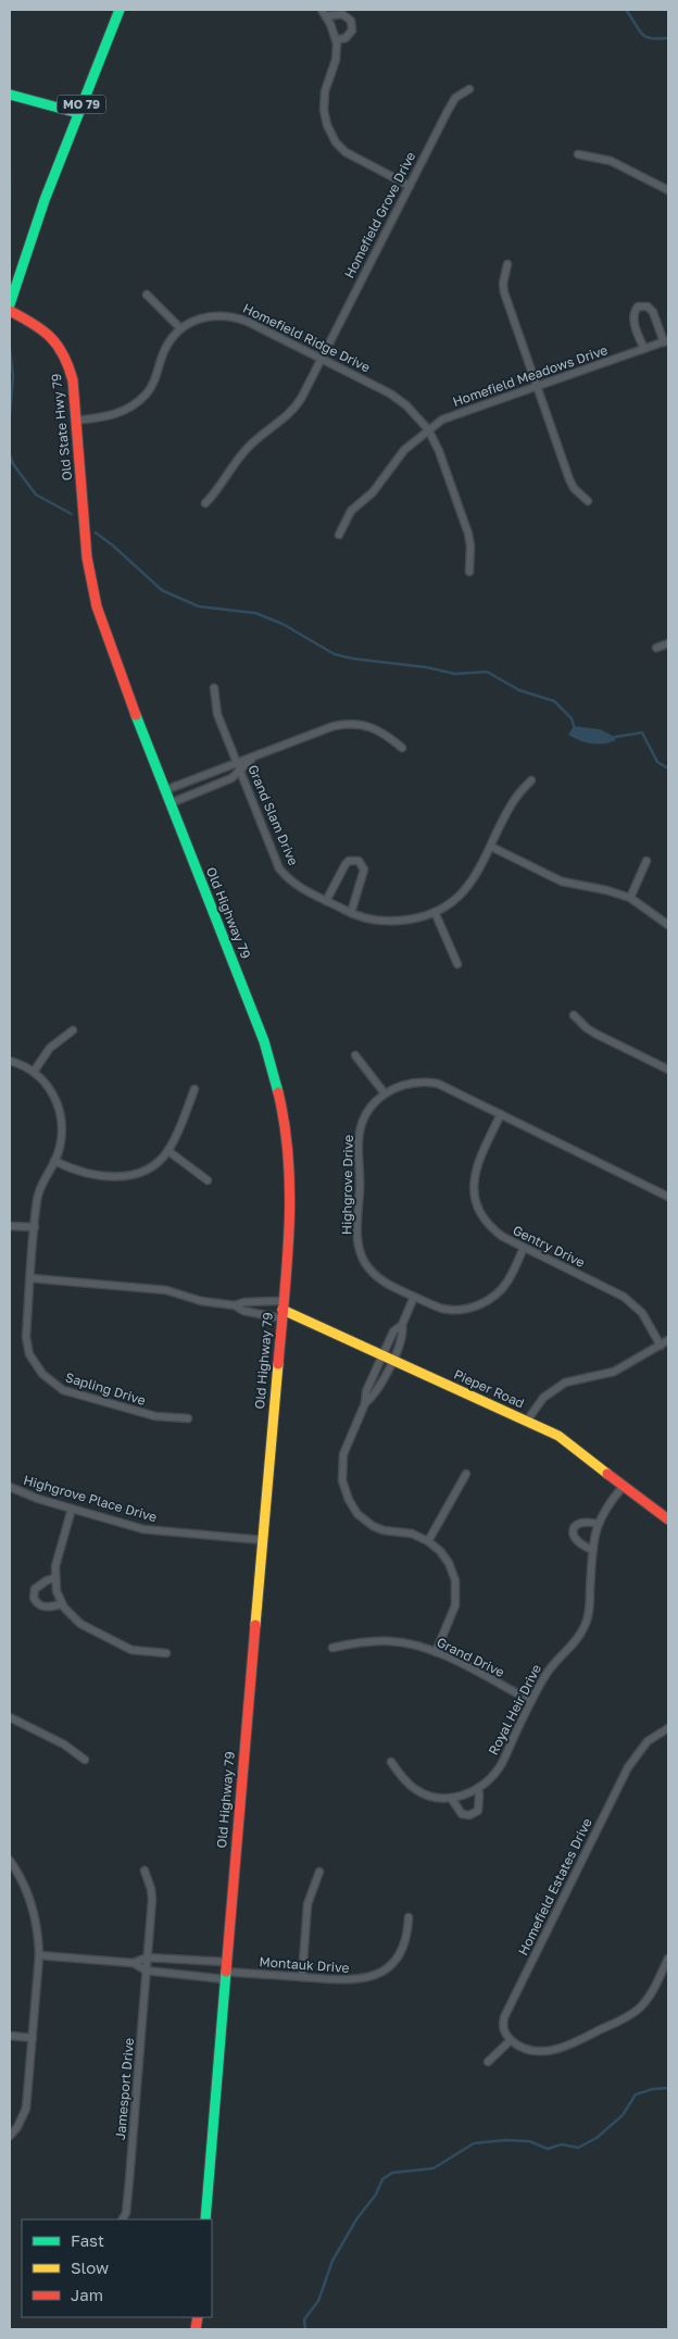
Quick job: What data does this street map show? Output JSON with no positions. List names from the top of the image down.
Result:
{
  "streets": {
    "street": [
      "MO 79",
      "Homefield Grove Drive",
      "Homefield Ridge Drive",
      "Homefield Meadows Drive",
      "Old State Hwy 79",
      "Grand Slam Drive",
      "Old Highway 79",
      "Highgrove Drive",
      "Gentry Drive",
      "Sapling Drive",
      "Pieper Road",
      "Highgrove Place Drive",
      "Grand Drive",
      "Royal Heir Drive",
      "Homefield Estates Drive",
      "Montauk Drive",
      "Jamesport Drive"
    ]
  },
  "crossings": [
    ["Homefield Grove Drive", "Homefield Ridge Drive"],
    ["Homefield Ridge Drive", "Homefield Meadows Drive"],
    ["Old State Hwy 79", "Old Highway 79"],
    ["Old Highway 79", "Pieper Road"],
    ["Old Highway 79", "Highgrove Place Drive"],
    ["Old Highway 79", "Montauk Drive"],
    ["Highgrove Drive", "Gentry Drive"],
    ["Pieper Road", "Royal Heir Drive"],
    ["Grand Drive", "Royal Heir Drive"]
  ],
  "legend": ["Fast", "Slow", "Jam"]
}
